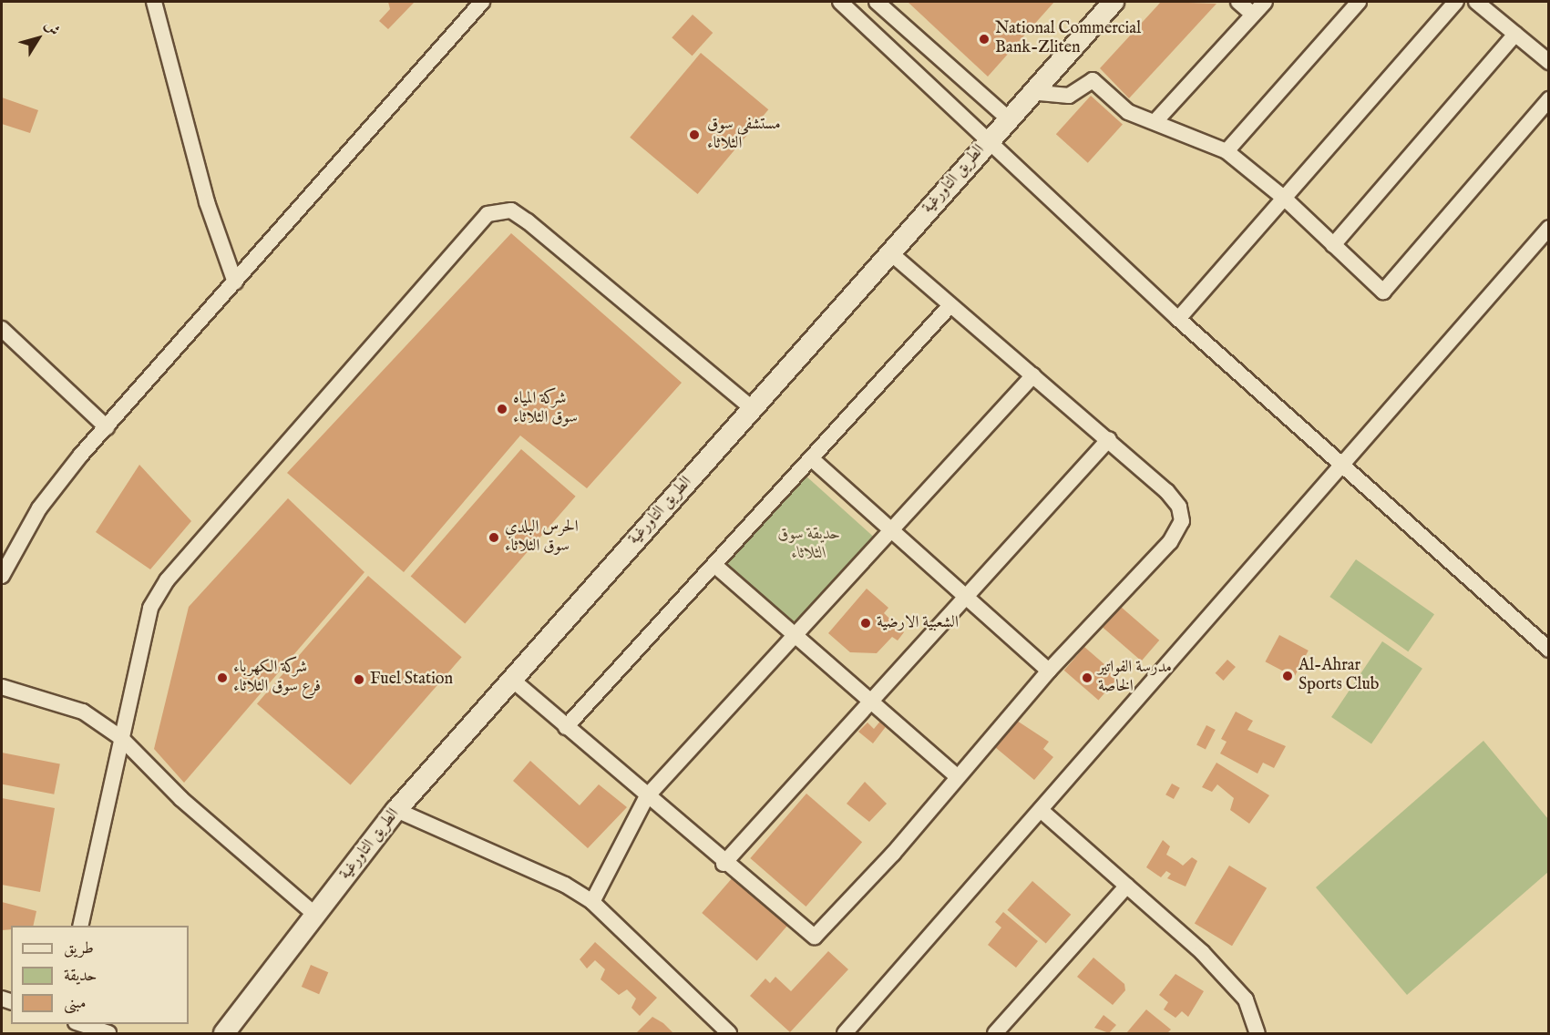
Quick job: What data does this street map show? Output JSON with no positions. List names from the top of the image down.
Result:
{
  "streets": {
    "street": ["الطريق التاورغية"]
  },
  "parks": ["حديقة سوق الثلاثاء"],
  "places": [
    "National Commercial Bank-Zliten",
    "مستشفى سوق الثلاثاء",
    "شركة المياه سوق الثلاثاء",
    "الحرس البلدي سوق الثلاثاء",
    "الشعبية الارضية",
    "Al-Ahrar Sports Club",
    "شركة الكهرباء فرع سوق الثلاثاء",
    "مدرسة الفواتير الخاصة",
    "Fuel Station"
  ],
  "legend": ["طريق", "حديقة", "مبنى"],
  "north": "top right"
}
